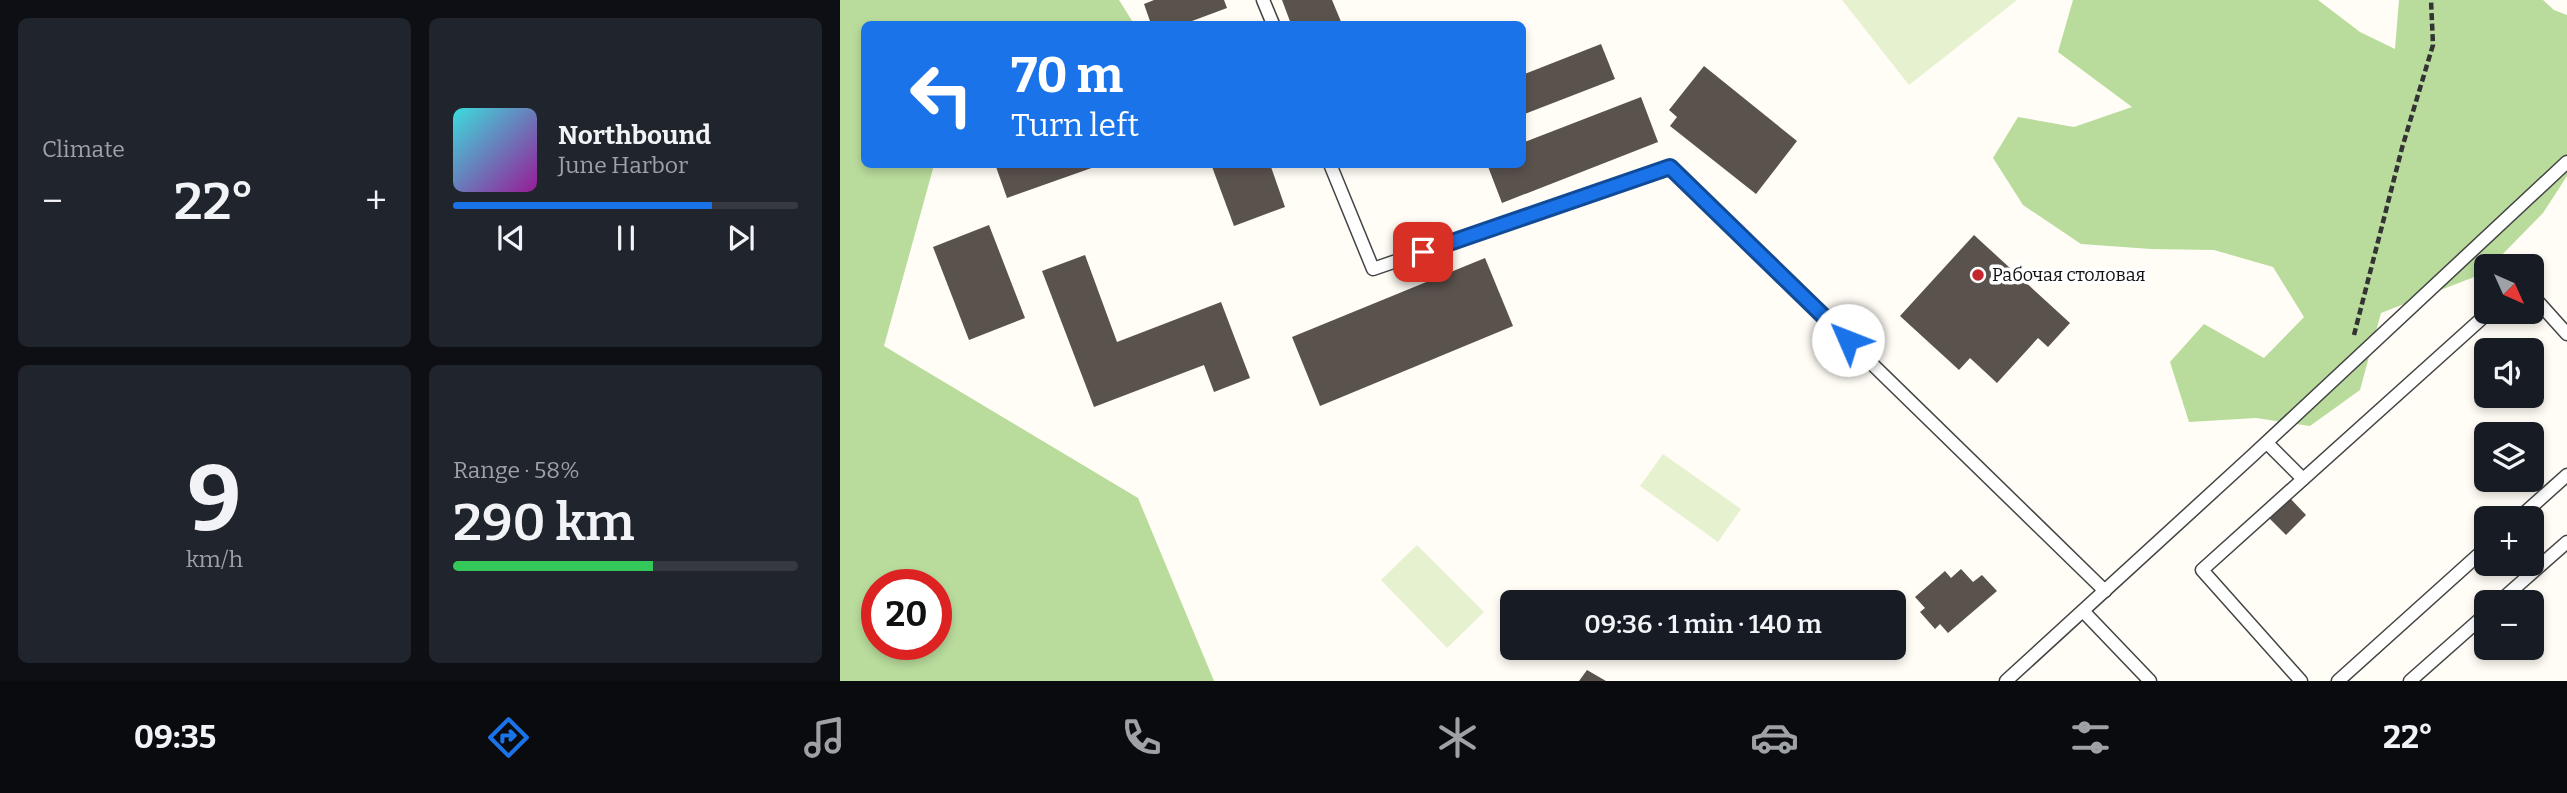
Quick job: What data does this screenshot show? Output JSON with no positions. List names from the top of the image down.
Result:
{
  "places": ["Рабочая столовая"],
  "north": "bottom right",
  "page": {
    "tile": [
      "Climate",
      ["9", "km/h"],
      ["Range · 58%", "290 km"]
    ],
    "turn": ["70 m", "Turn left"],
    "song": ["Northbound", "June Harbor"],
    "heat": ["−", "22°", "+"],
    "map_buttons": ["+", "−"],
    "limit": "20",
    "trip": "09:36 · 1 min · 140 m",
    "tabs": ["09:35", "22°"]
  }
}
